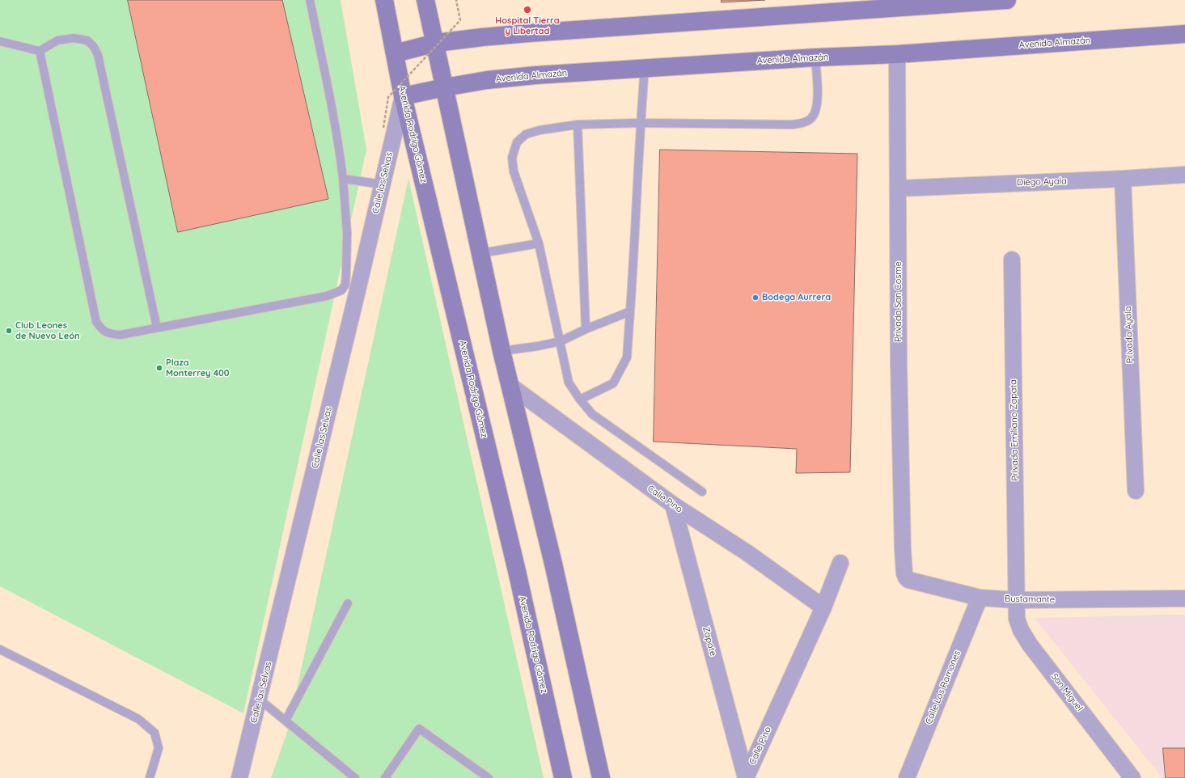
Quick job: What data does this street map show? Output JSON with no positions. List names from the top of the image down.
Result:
{
  "streets": {
    "main road": ["Avenida Almazán", "Avenida Rodrigo Gómez"],
    "street": [
      "Diego Ayala",
      "Calle las Selvas",
      "Privada San Cosme",
      "Privada Ayala",
      "Privada Emiliano Zapata",
      "Calle Pino",
      "Bustamante",
      "Zapote",
      "Calle Los Ramones",
      "San Miguel"
    ]
  },
  "crossings": [
    ["Avenida Almazán", "Avenida Rodrigo Gómez"],
    ["Avenida Almazán", "Calle las Selvas"],
    ["Avenida Almazán", "Privada San Cosme"],
    ["Avenida Rodrigo Gómez", "Calle las Selvas"],
    ["Diego Ayala", "Privada San Cosme"],
    ["Diego Ayala", "Privada Ayala"],
    ["Privada San Cosme", "Bustamante"],
    ["Privada Emiliano Zapata", "Bustamante"],
    ["Privada Emiliano Zapata", "San Miguel"],
    ["Calle Pino", "Zapote"],
    ["Bustamante", "Calle Los Ramones"],
    ["Bustamante", "San Miguel"]
  ],
  "places": [
    "Hospital Tierra y Libertad",
    "Bodega Aurrera",
    "Club Leones de Nuevo León",
    "Plaza Monterrey 400"
  ]
}
